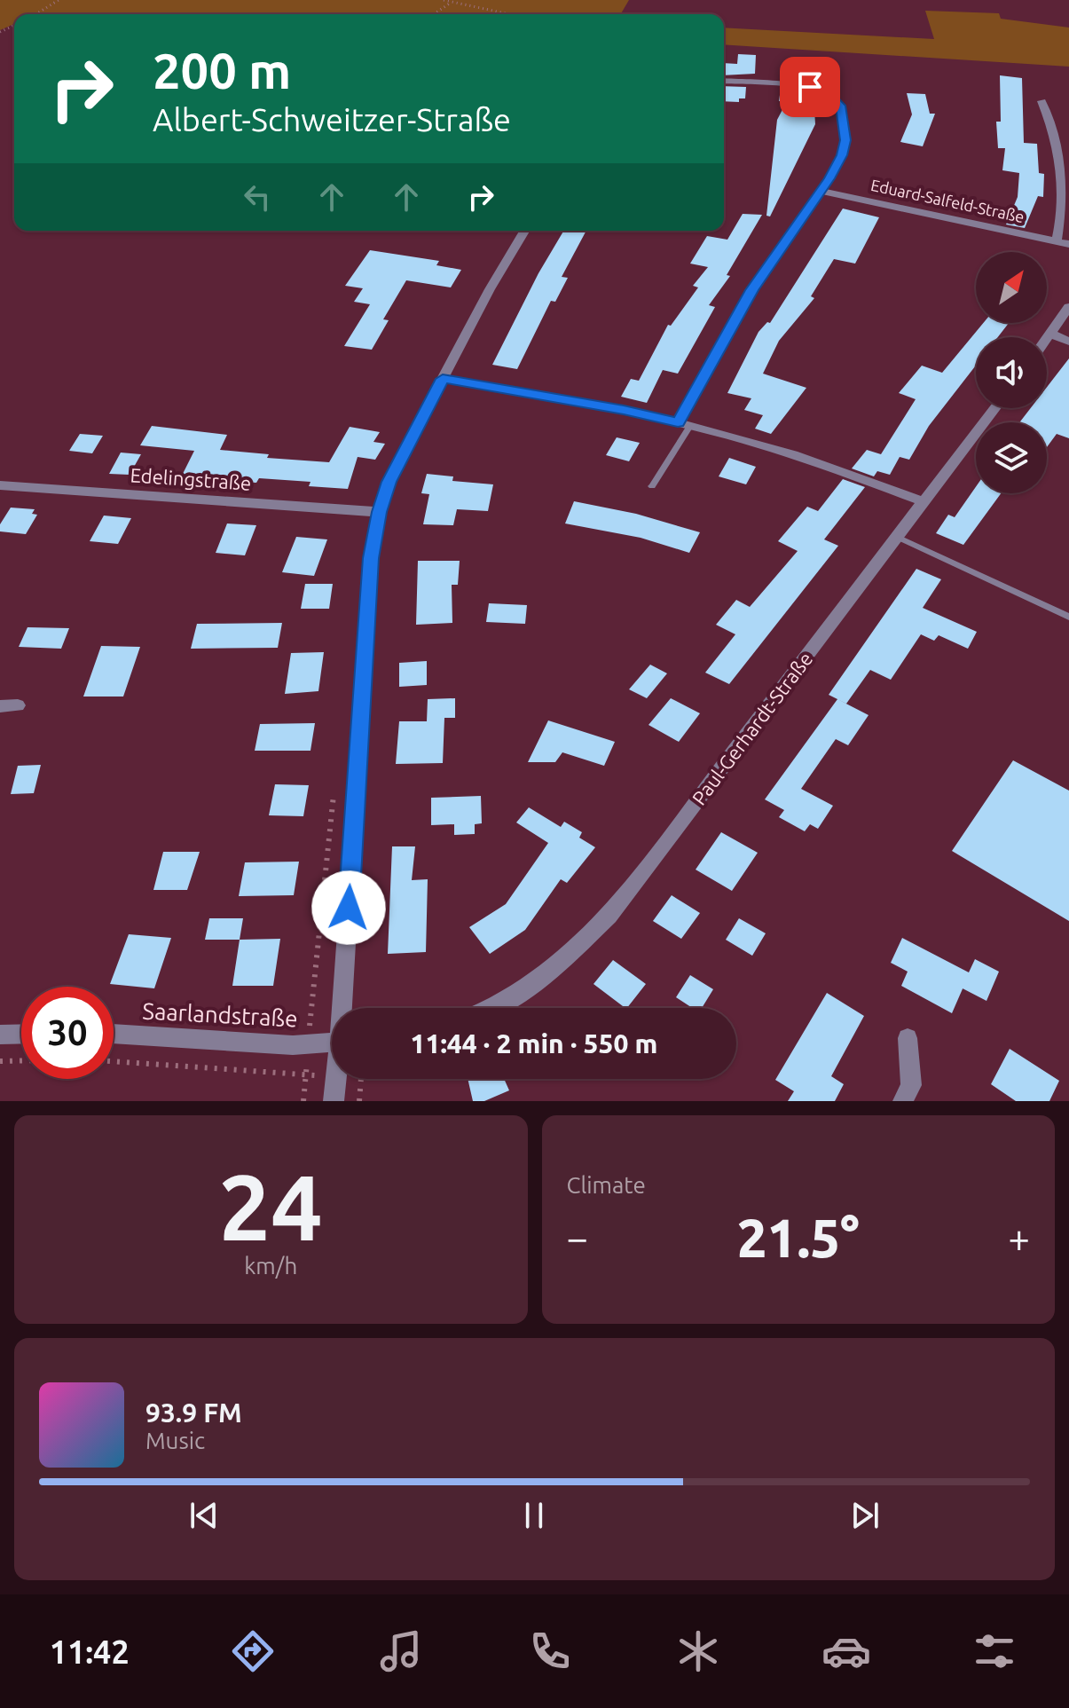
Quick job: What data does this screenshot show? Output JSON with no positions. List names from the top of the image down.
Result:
{
  "streets": {
    "street": [
      "Eduard-Salfeld-Straße",
      "Edelingstraße",
      "Paul-Gerhardt-Straße",
      "Saarlandstraße"
    ]
  },
  "north": "top right",
  "page": {
    "turn": ["200 m", "Albert-Schweitzer-Straße"],
    "limit": "30",
    "trip": "11:44 · 2 min · 550 m",
    "tile": [
      ["24", "km/h"],
      "Climate"
    ],
    "heat": ["−", "21.5°", "+"],
    "song": ["93.9 FM", "Music"],
    "tabs": "11:42"
  }
}
